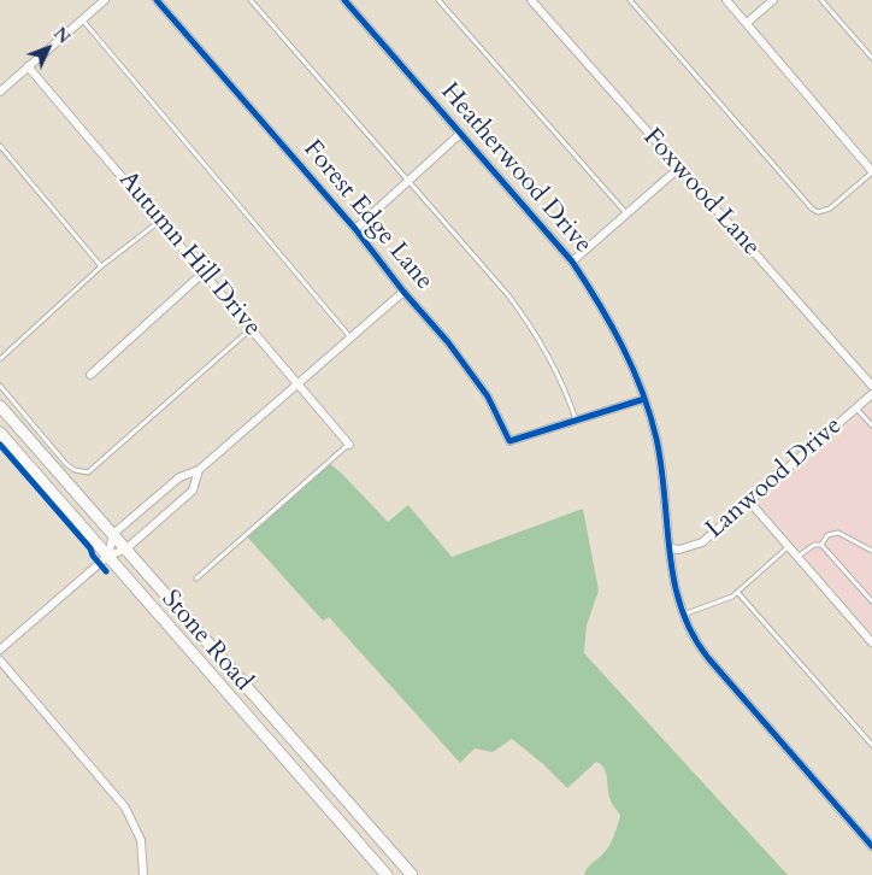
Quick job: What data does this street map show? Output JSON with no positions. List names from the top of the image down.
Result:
{
  "streets": {
    "main road": ["Stone Road"],
    "street": [
      "Heatherwood Drive",
      "Foxwood Lane",
      "Forest Edge Lane",
      "Autumn Hill Drive",
      "Lanwood Drive"
    ]
  },
  "crossings": [
    ["Heatherwood Drive", "Lanwood Drive"]
  ],
  "north": "top right"
}
